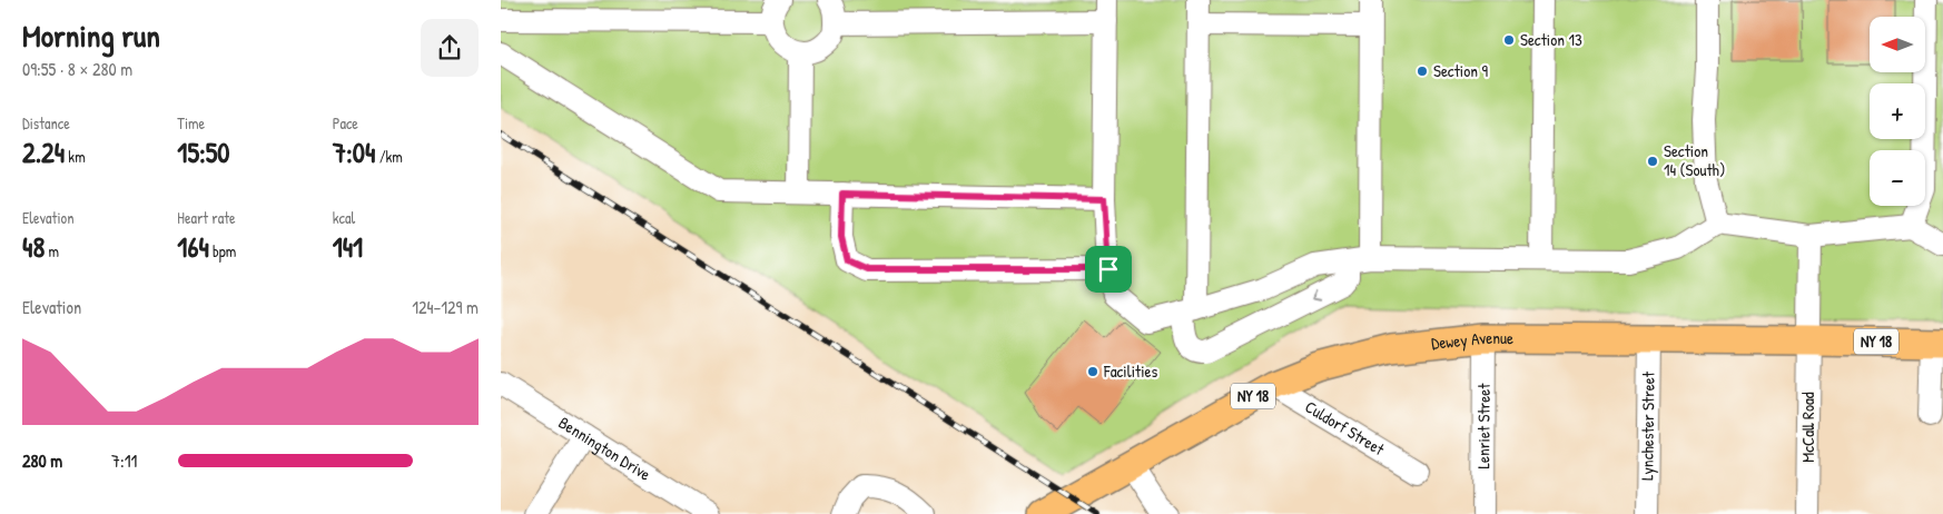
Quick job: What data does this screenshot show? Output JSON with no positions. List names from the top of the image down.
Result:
{
  "streets": {
    "main road": ["Dewey Avenue", "NY 18"],
    "street": [
      "Lenriet Street",
      "Lynchester Street",
      "McCall Road",
      "Culdorf Street",
      "Bennington Drive"
    ]
  },
  "crossings": [
    ["Dewey Avenue", "Lenriet Street"],
    ["Dewey Avenue", "Lynchester Street"],
    ["Dewey Avenue", "McCall Road"],
    ["Dewey Avenue", "Culdorf Street"]
  ],
  "places": [
    "Section 13",
    "Section 9",
    "Section 14 (South)",
    "Facilities"
  ],
  "north": "left",
  "page": {
    "heading": ["Morning run", "09:55 · 8 × 280 m"],
    "map_buttons": ["+", "−"],
    "stats": [
      ["Distance", "2.24 km"],
      ["Time", "15:50"],
      ["Pace", "7:04 /km"],
      ["Elevation", "48 m"],
      ["Heart rate", "164 bpm"],
      ["kcal", "141"]
    ],
    "chart": ["Elevation", "124–129 m"],
    "list": [
      {
        "name": "280 m",
        "note": "7:11"
      }
    ]
  }
}
